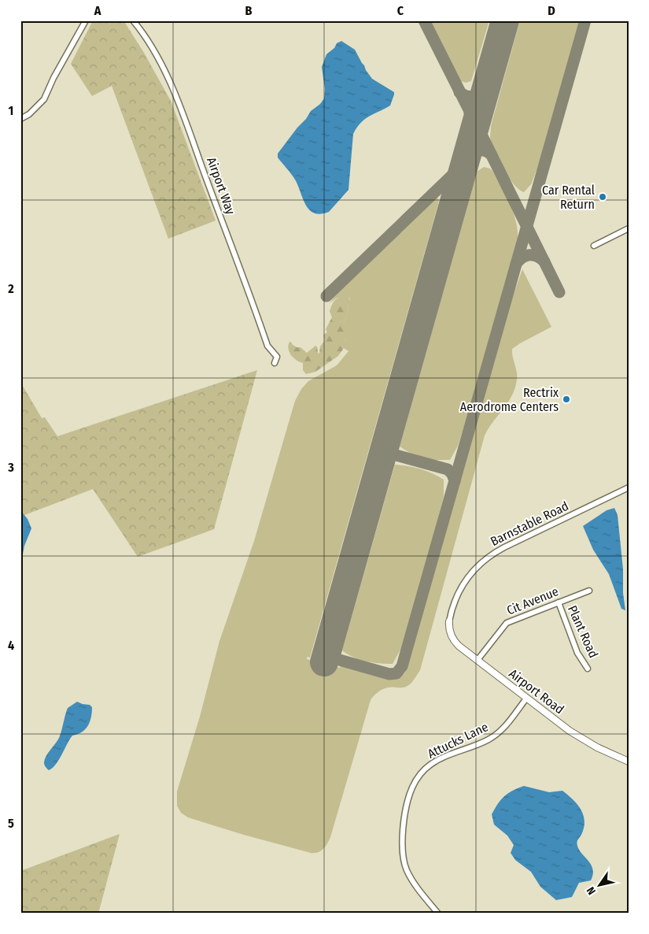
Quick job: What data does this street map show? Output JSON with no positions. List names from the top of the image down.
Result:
{
  "streets": {
    "street": [
      "Airport Way",
      "Barnstable Road",
      "Cit Avenue",
      "Plant Road",
      "Airport Road",
      "Attucks Lane"
    ]
  },
  "crossings": [
    ["Barnstable Road", "Airport Road"],
    ["Cit Avenue", "Plant Road"],
    ["Cit Avenue", "Airport Road"],
    ["Airport Road", "Attucks Lane"]
  ],
  "places": ["Car Rental Return", "Rectrix Aerodrome Centers"],
  "north": "bottom left",
  "grid": {
    "columns": [
      "A",
      "B",
      "C",
      "D"
    ],
    "rows": [
      "1",
      "2",
      "3",
      "4",
      "5"
    ]
  }
}
